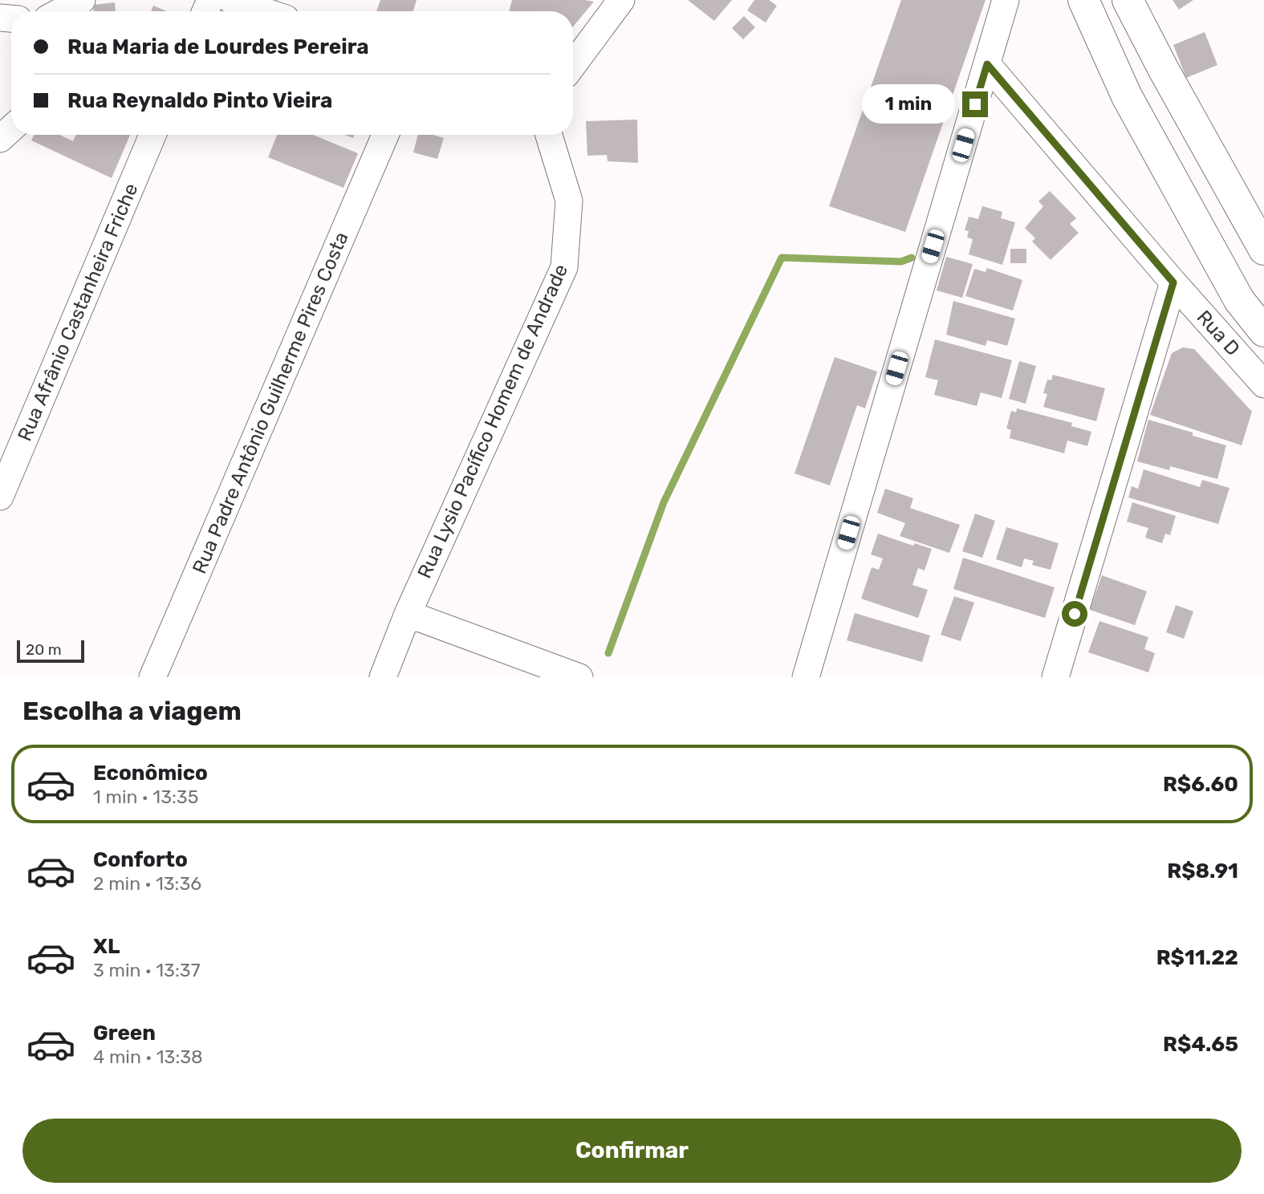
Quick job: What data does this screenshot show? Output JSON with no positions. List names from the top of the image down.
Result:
{
  "streets": {
    "street": [
      "Rua Afrânio Castanheira Friche",
      "Rua D",
      "Rua Padre Antônio Guilherme Pires Costa",
      "Rua Lysio Pacífico Homem de Andrade"
    ]
  },
  "scale_bar": "20 m",
  "page": {
    "banner": ["Rua Maria de Lourdes Pereira", "Rua Reynaldo Pinto Vieira"],
    "bubble": "1 min",
    "scale": "20 m",
    "heading": "Escolha a viagem",
    "list": [
      {
        "name": "Econômico",
        "note": "1 min · 13:35",
        "value": "R$6.60"
      },
      {
        "name": "Conforto",
        "note": "2 min · 13:36",
        "value": "R$8.91"
      },
      {
        "name": "XL",
        "note": "3 min · 13:37",
        "value": "R$11.22"
      },
      {
        "name": "Green",
        "note": "4 min · 13:38",
        "value": "R$4.65"
      }
    ],
    "buttons": "Confirmar"
  }
}
